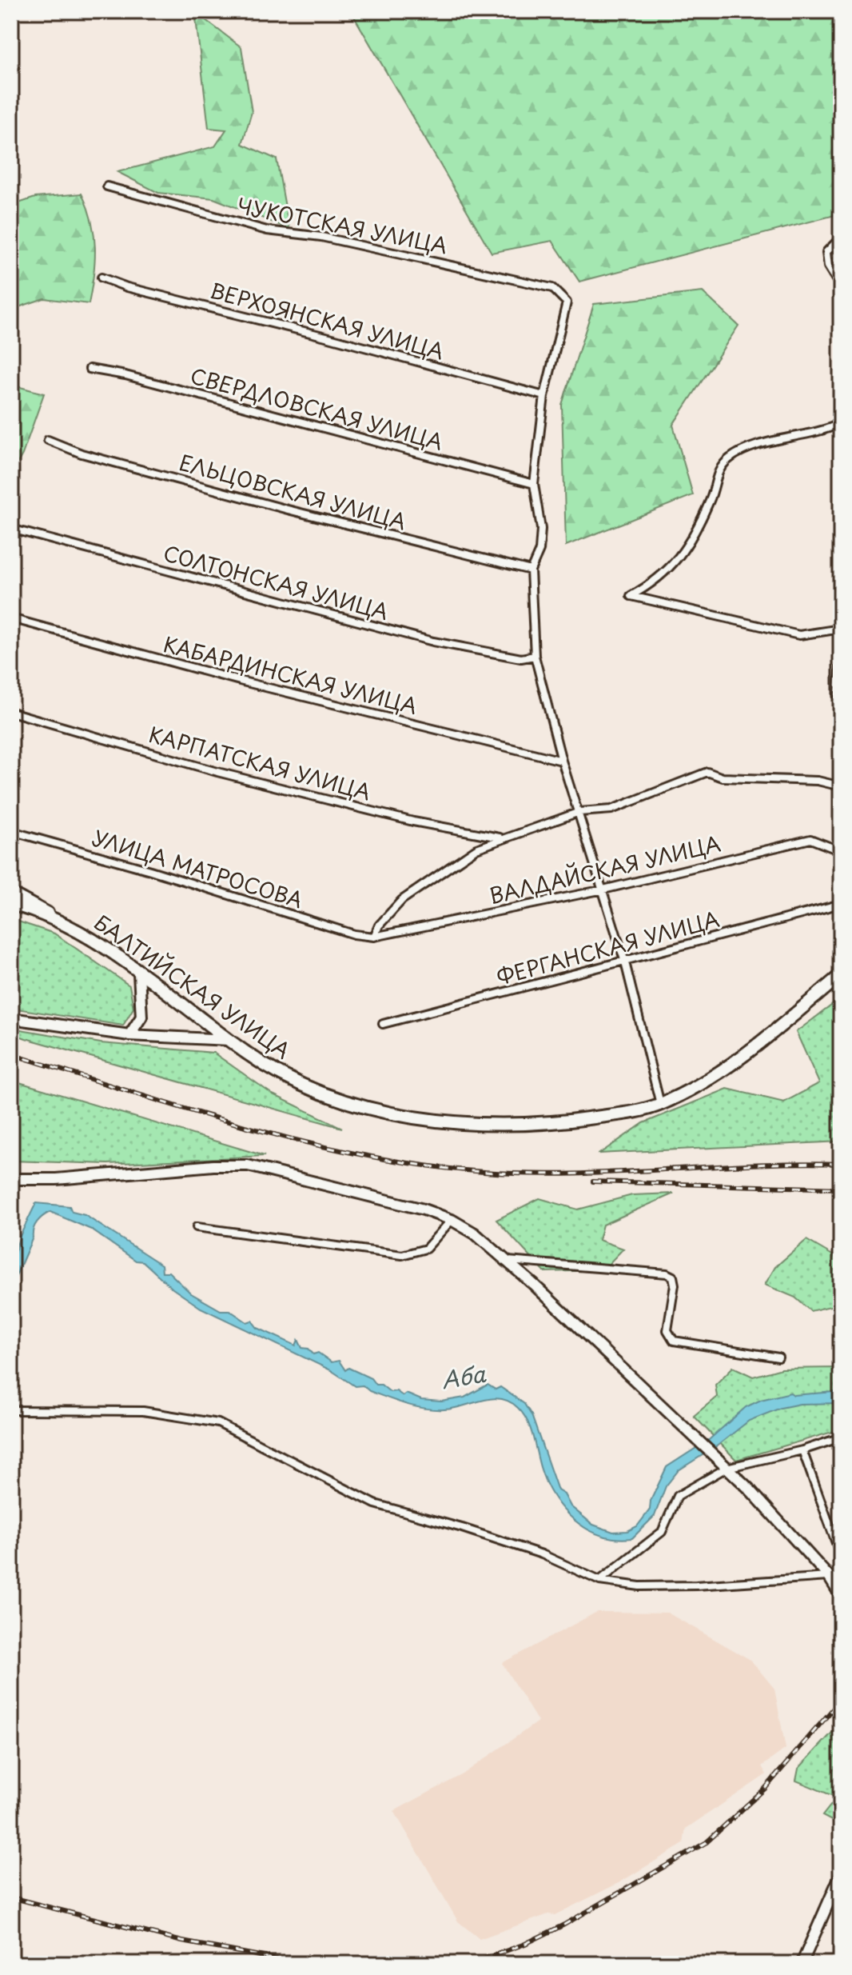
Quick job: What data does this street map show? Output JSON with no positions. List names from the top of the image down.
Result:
{
  "streets": {
    "main road": ["БАЛТИЙСКАЯ УЛИЦА"],
    "street": [
      "ЧУКОТСКАЯ УЛИЦА",
      "ВЕРХОЯНСКАЯ УЛИЦА",
      "СВЕРДЛОВСКАЯ УЛИЦА",
      "ЕЛЬЦОВСКАЯ УЛИЦА",
      "СОЛТОНСКАЯ УЛИЦА",
      "КАБАРДИНСКАЯ УЛИЦА",
      "КАРПАТСКАЯ УЛИЦА",
      "УЛИЦА МАТРОСОВА",
      "ВАЛДАЙСКАЯ УЛИЦА",
      "ФЕРГАНСКАЯ УЛИЦА"
    ]
  },
  "crossings": [
    ["ЧУКОТСКАЯ УЛИЦА", "ВЕРХОЯНСКАЯ УЛИЦА"],
    ["КАРПАТСКАЯ УЛИЦА", "УЛИЦА МАТРОСОВА"],
    ["КАРПАТСКАЯ УЛИЦА", "ВАЛДАЙСКАЯ УЛИЦА"],
    ["УЛИЦА МАТРОСОВА", "ВАЛДАЙСКАЯ УЛИЦА"]
  ],
  "water": ["Аба"]
}
